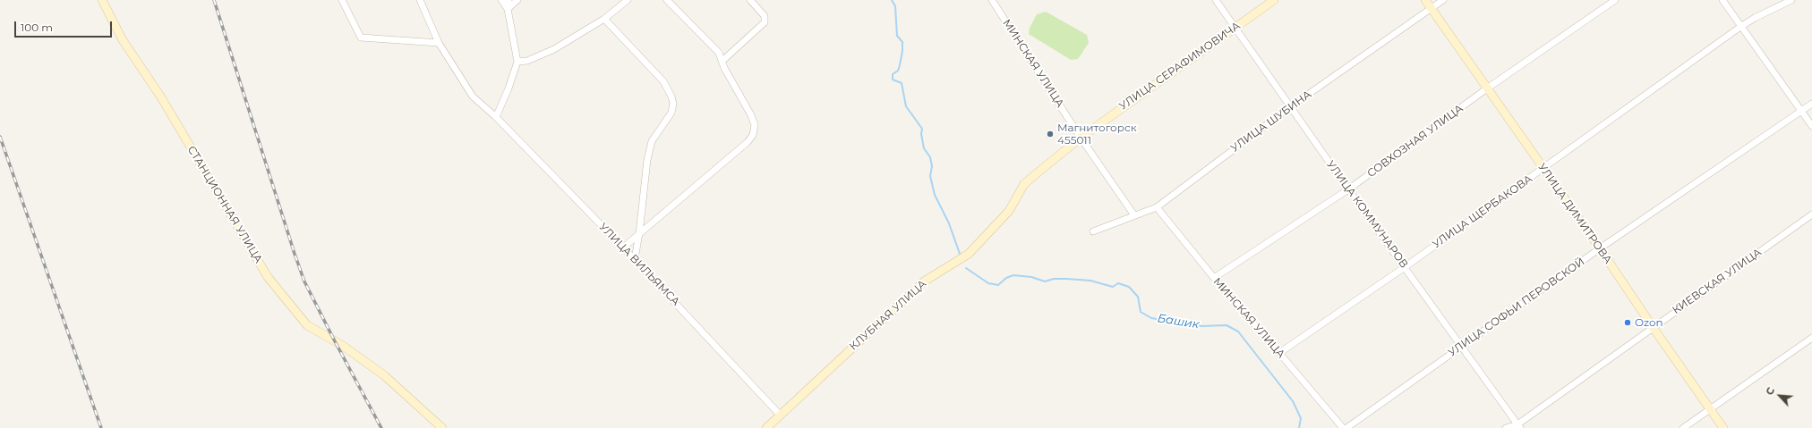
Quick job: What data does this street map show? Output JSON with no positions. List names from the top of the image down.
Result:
{
  "streets": {
    "street": [
      "МИНСКАЯ УЛИЦА",
      "УЛИЦА СЕРАФИМОВИЧА",
      "УЛИЦА ШУБИНА",
      "СОВХОЗНАЯ УЛИЦА",
      "СТАНЦИОННАЯ УЛИЦА",
      "УЛИЦА ЩЕРБАКОВА",
      "УЛИЦА ДИМИТРОВА",
      "УЛИЦА КОММУНАРОВ",
      "УЛИЦА ВИЛЬЯМСА",
      "КИЕВСКАЯ УЛИЦА",
      "УЛИЦА СОФЬИ ПЕРОВСКОЙ",
      "КЛУБНАЯ УЛИЦА"
    ]
  },
  "crossings": [
    ["МИНСКАЯ УЛИЦА", "УЛИЦА СЕРАФИМОВИЧА"],
    ["МИНСКАЯ УЛИЦА", "УЛИЦА ШУБИНА"],
    ["МИНСКАЯ УЛИЦА", "СОВХОЗНАЯ УЛИЦА"],
    ["МИНСКАЯ УЛИЦА", "УЛИЦА ЩЕРБАКОВА"],
    ["УЛИЦА СЕРАФИМОВИЧА", "УЛИЦА КОММУНАРОВ"],
    ["УЛИЦА СЕРАФИМОВИЧА", "КЛУБНАЯ УЛИЦА"],
    ["УЛИЦА ШУБИНА", "УЛИЦА ДИМИТРОВА"],
    ["УЛИЦА ШУБИНА", "УЛИЦА КОММУНАРОВ"],
    ["СОВХОЗНАЯ УЛИЦА", "УЛИЦА ДИМИТРОВА"],
    ["СОВХОЗНАЯ УЛИЦА", "УЛИЦА КОММУНАРОВ"],
    ["УЛИЦА ЩЕРБАКОВА", "УЛИЦА ДИМИТРОВА"],
    ["УЛИЦА ЩЕРБАКОВА", "УЛИЦА КОММУНАРОВ"],
    ["УЛИЦА ДИМИТРОВА", "КИЕВСКАЯ УЛИЦА"],
    ["УЛИЦА ДИМИТРОВА", "УЛИЦА СОФЬИ ПЕРОВСКОЙ"],
    ["УЛИЦА КОММУНАРОВ", "КИЕВСКАЯ УЛИЦА"],
    ["УЛИЦА КОММУНАРОВ", "УЛИЦА СОФЬИ ПЕРОВСКОЙ"],
    ["УЛИЦА ВИЛЬЯМСА", "КЛУБНАЯ УЛИЦА"]
  ],
  "water": ["Башик"],
  "places": ["Магнитогорск 455011", "Ozon"],
  "scale_bar": "100 m",
  "north": "top left"
}
